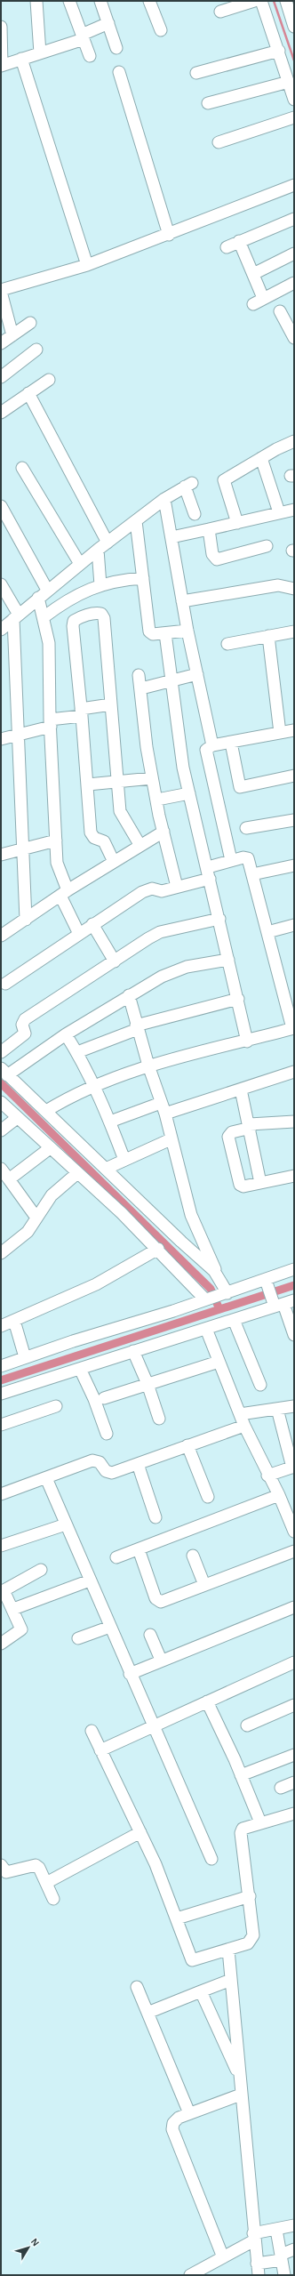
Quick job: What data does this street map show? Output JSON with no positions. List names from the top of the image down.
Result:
{
  "north": "top right"
}
